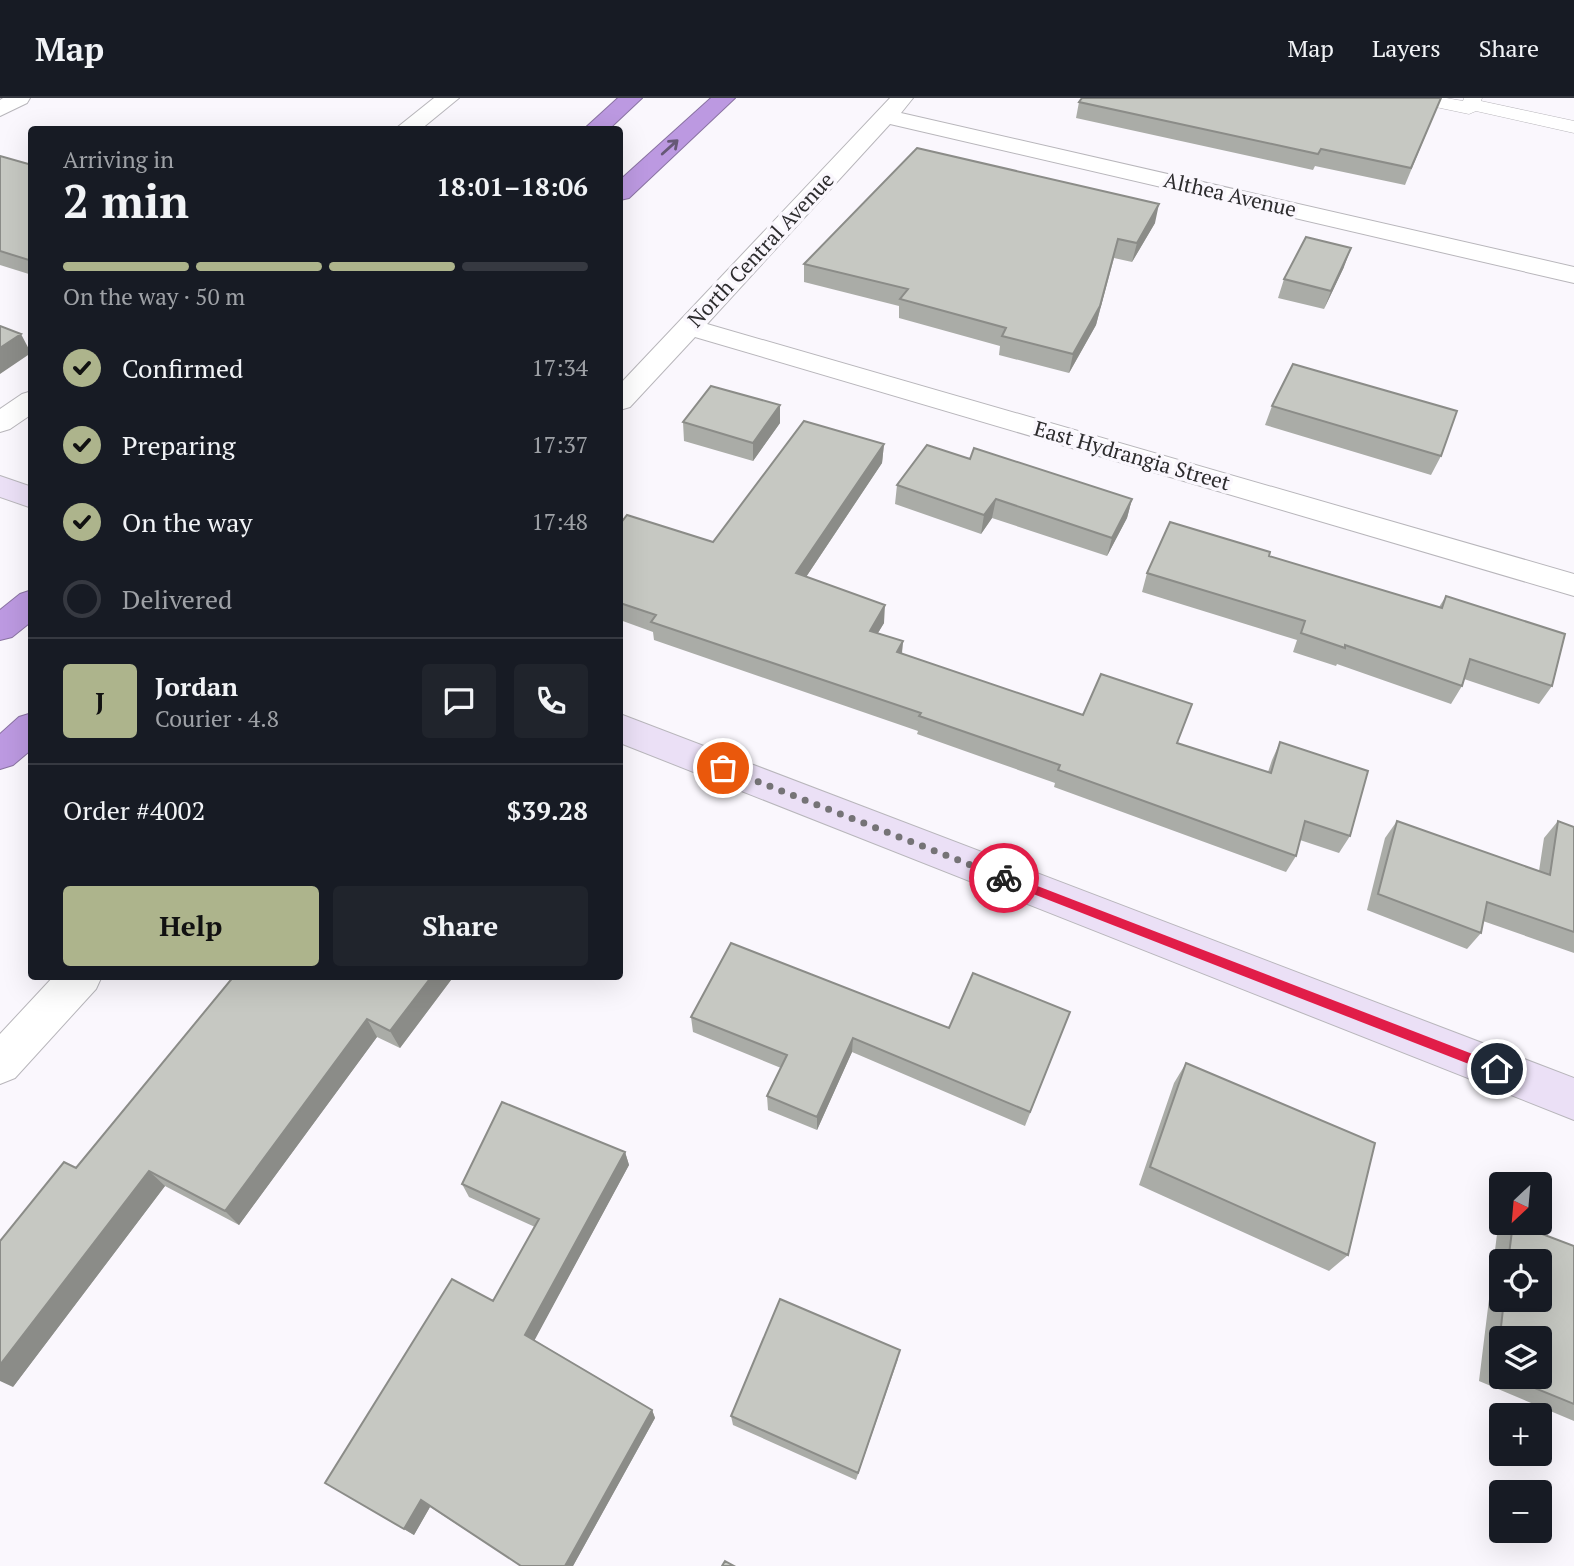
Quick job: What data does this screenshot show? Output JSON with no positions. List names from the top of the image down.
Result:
{
  "streets": {
    "street": ["Althea Avenue", "North Central Avenue", "East Hydrangia Street"]
  },
  "crossings": [
    ["Althea Avenue", "North Central Avenue"],
    ["North Central Avenue", "East Hydrangia Street"]
  ],
  "north": "bottom left",
  "page": {
    "header": "Map",
    "nav": ["Map", "Layers", "Share"],
    "heading": ["2 min", "Arriving in", "18:01–18:06"],
    "panel": [
      "Jordan",
      "Courier · 4.8",
      "Order #4002",
      "$39.28"
    ],
    "bar": "On the way · 50 m",
    "list": [
      ["Confirmed", "17:34"],
      ["Preparing", "17:37"],
      ["On the way", "17:48"],
      "Delivered"
    ],
    "round": "J",
    "buttons": ["Help", "Share"],
    "map_buttons": ["+", "−"]
  }
}
